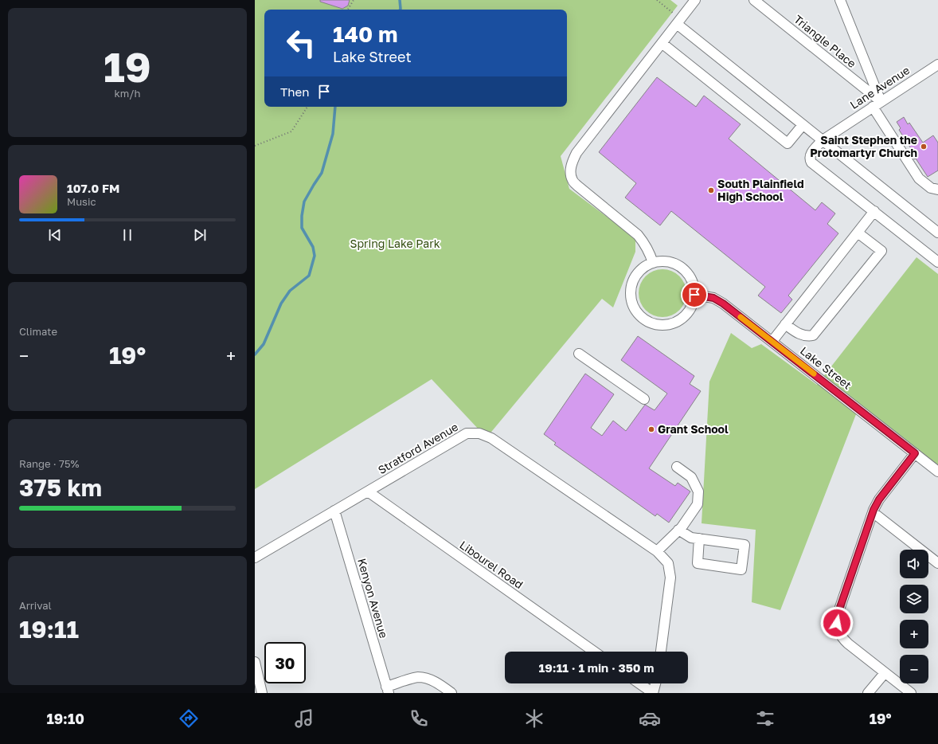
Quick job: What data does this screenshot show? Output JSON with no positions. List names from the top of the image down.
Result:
{
  "streets": {
    "street": [
      "Triangle Place",
      "Lane Avenue",
      "Lake Street",
      "Stratford Avenue",
      "Libourel Road",
      "Kenyon Avenue"
    ]
  },
  "crossings": [
    ["Triangle Place", "Lane Avenue"],
    ["Stratford Avenue", "Libourel Road"],
    ["Stratford Avenue", "Kenyon Avenue"]
  ],
  "parks": ["Spring Lake Park"],
  "places": ["Saint Stephen the Protomartyr Church", "South Plainfield High School", "Grant School"],
  "page": {
    "tile": [
      ["19", "km/h"],
      "Climate",
      ["Range · 75%", "375 km"],
      ["Arrival", "19:11"]
    ],
    "turn": ["140 m", "Lake Street"],
    "then": "Then",
    "song": ["107.0 FM", "Music"],
    "heat": ["−", "19°", "+"],
    "map_buttons": ["+", "−"],
    "limit": "30",
    "trip": "19:11 · 1 min · 350 m",
    "tabs": ["19:10", "19°"]
  }
}
